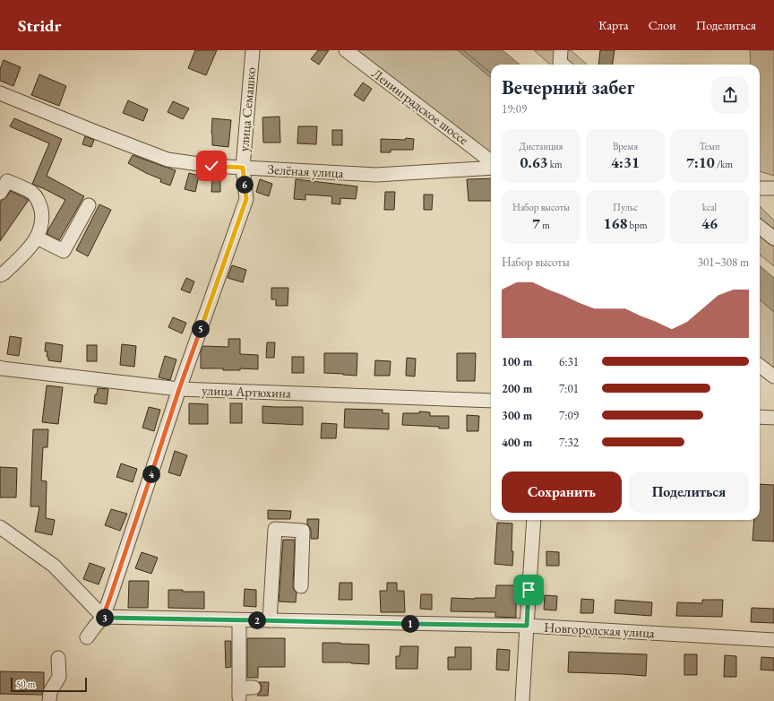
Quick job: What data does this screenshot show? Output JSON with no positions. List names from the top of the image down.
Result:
{
  "streets": {
    "street": [
      "Ленинградское шоссе",
      "улица Семашко",
      "Зелёная улица",
      "улица Артюхина",
      "Новгородская улица"
    ]
  },
  "crossings": [
    ["улица Семашко", "Зелёная улица"],
    ["улица Семашко", "улица Артюхина"],
    ["улица Семашко", "Новгородская улица"]
  ],
  "scale_bar": "50 m",
  "page": {
    "header": "Stridr",
    "nav": ["Карта", "Слои", "Поделиться"],
    "heading": ["Вечерний забег", "19:09"],
    "stats": [
      ["Дистанция", "0.63 km"],
      ["Время", "4:31"],
      ["Темп", "7:10 /km"],
      ["Набор высоты", "7 m"],
      ["Пульс", "168 bpm"],
      ["kcal", "46"]
    ],
    "pins": [
      "6",
      "5",
      "4",
      "3",
      "2",
      "1"
    ],
    "chart": ["Набор высоты", "301–308 m"],
    "list": [
      {
        "name": "100 m",
        "note": "6:31"
      },
      {
        "name": "200 m",
        "note": "7:01"
      },
      {
        "name": "300 m",
        "note": "7:09"
      },
      {
        "name": "400 m",
        "note": "7:32"
      }
    ],
    "buttons": ["Сохранить", "Поделиться"],
    "scale": "50 m"
  }
}
